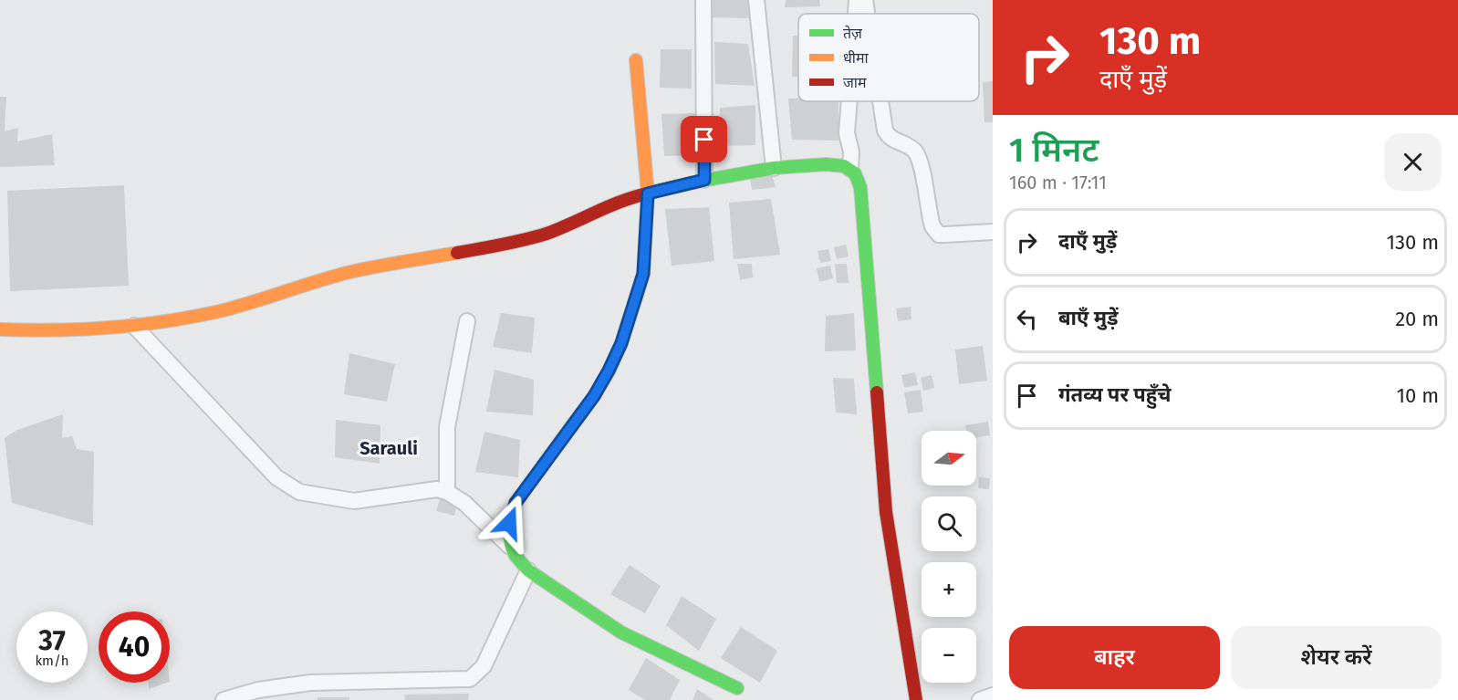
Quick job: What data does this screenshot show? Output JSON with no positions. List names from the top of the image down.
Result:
{
  "districts": ["Sarauli"],
  "legend": ["तेज़", "धीमा", "जाम"],
  "north": "right",
  "page": {
    "turn": ["130 m", "दाएँ मुड़ें"],
    "heading": ["1 मिनट", "160 m · 17:11"],
    "list": [
      {
        "name": "दाएँ मुड़ें",
        "value": "130 m"
      },
      {
        "name": "बाएँ मुड़ें",
        "value": "20 m"
      },
      {
        "name": "गंतव्य पर पहुँचे",
        "value": "10 m"
      }
    ],
    "map_buttons": ["+", "−"],
    "speed": "37 km/h",
    "limit": "40",
    "buttons": ["बाहर", "शेयर करें"]
  }
}
